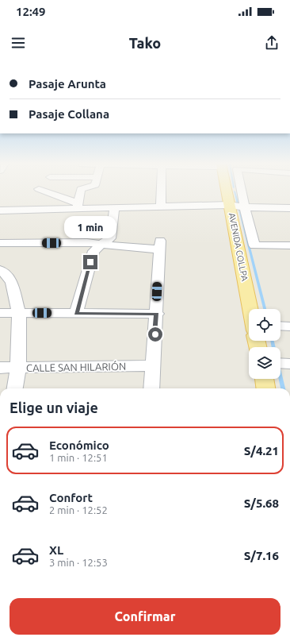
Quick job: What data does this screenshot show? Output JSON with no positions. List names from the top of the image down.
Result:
{
  "streets": {
    "main road": ["AVENIDA COLLPA"],
    "street": ["CALLE SAN HILARIÓN"]
  },
  "page": {
    "status": "12:49",
    "header": "Tako",
    "banner": ["Pasaje Arunta", "Pasaje Collana"],
    "bubble": "1 min",
    "heading": "Elige un viaje",
    "list": [
      {
        "name": "Económico",
        "note": "1 min · 12:51",
        "value": "S/4.21"
      },
      {
        "name": "Confort",
        "note": "2 min · 12:52",
        "value": "S/5.68"
      },
      {
        "name": "XL",
        "note": "3 min · 12:53",
        "value": "S/7.16"
      }
    ],
    "buttons": "Confirmar"
  }
}
